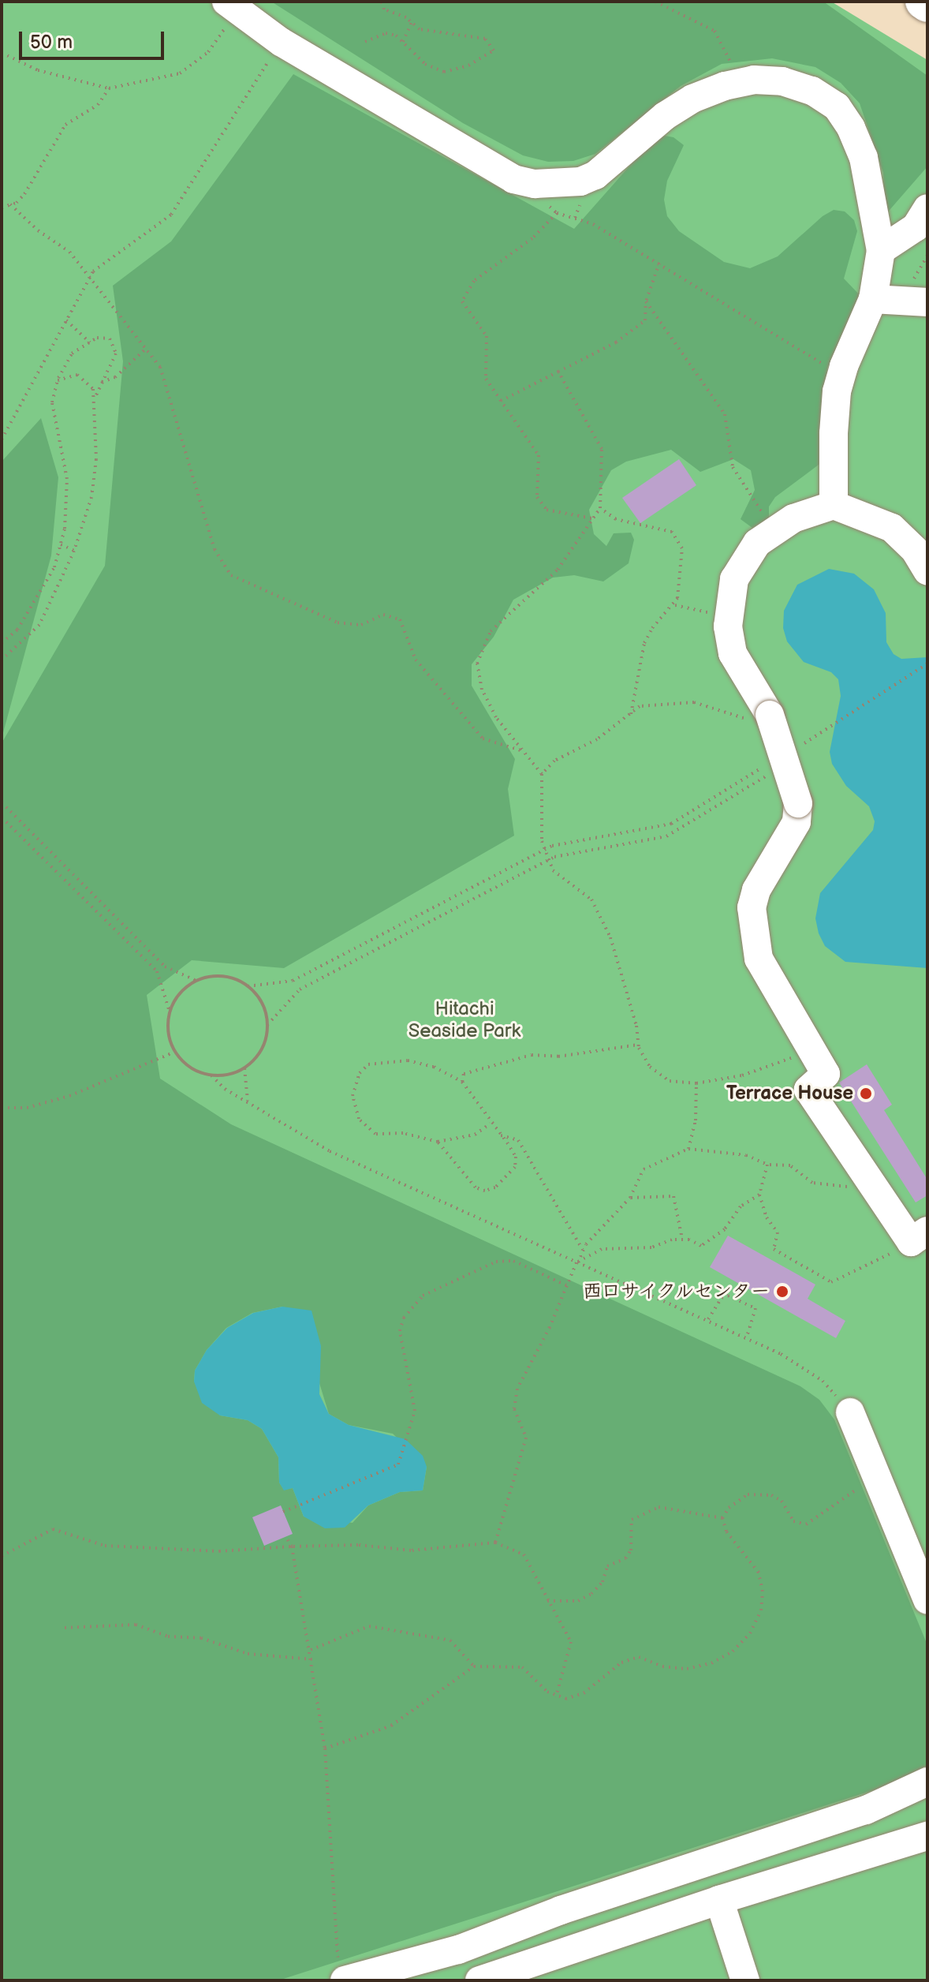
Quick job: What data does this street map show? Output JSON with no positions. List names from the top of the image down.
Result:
{
  "parks": ["Hitachi Seaside Park"],
  "places": ["Terrace House", "西口サイクルセンター"],
  "scale_bar": "50 m"
}
